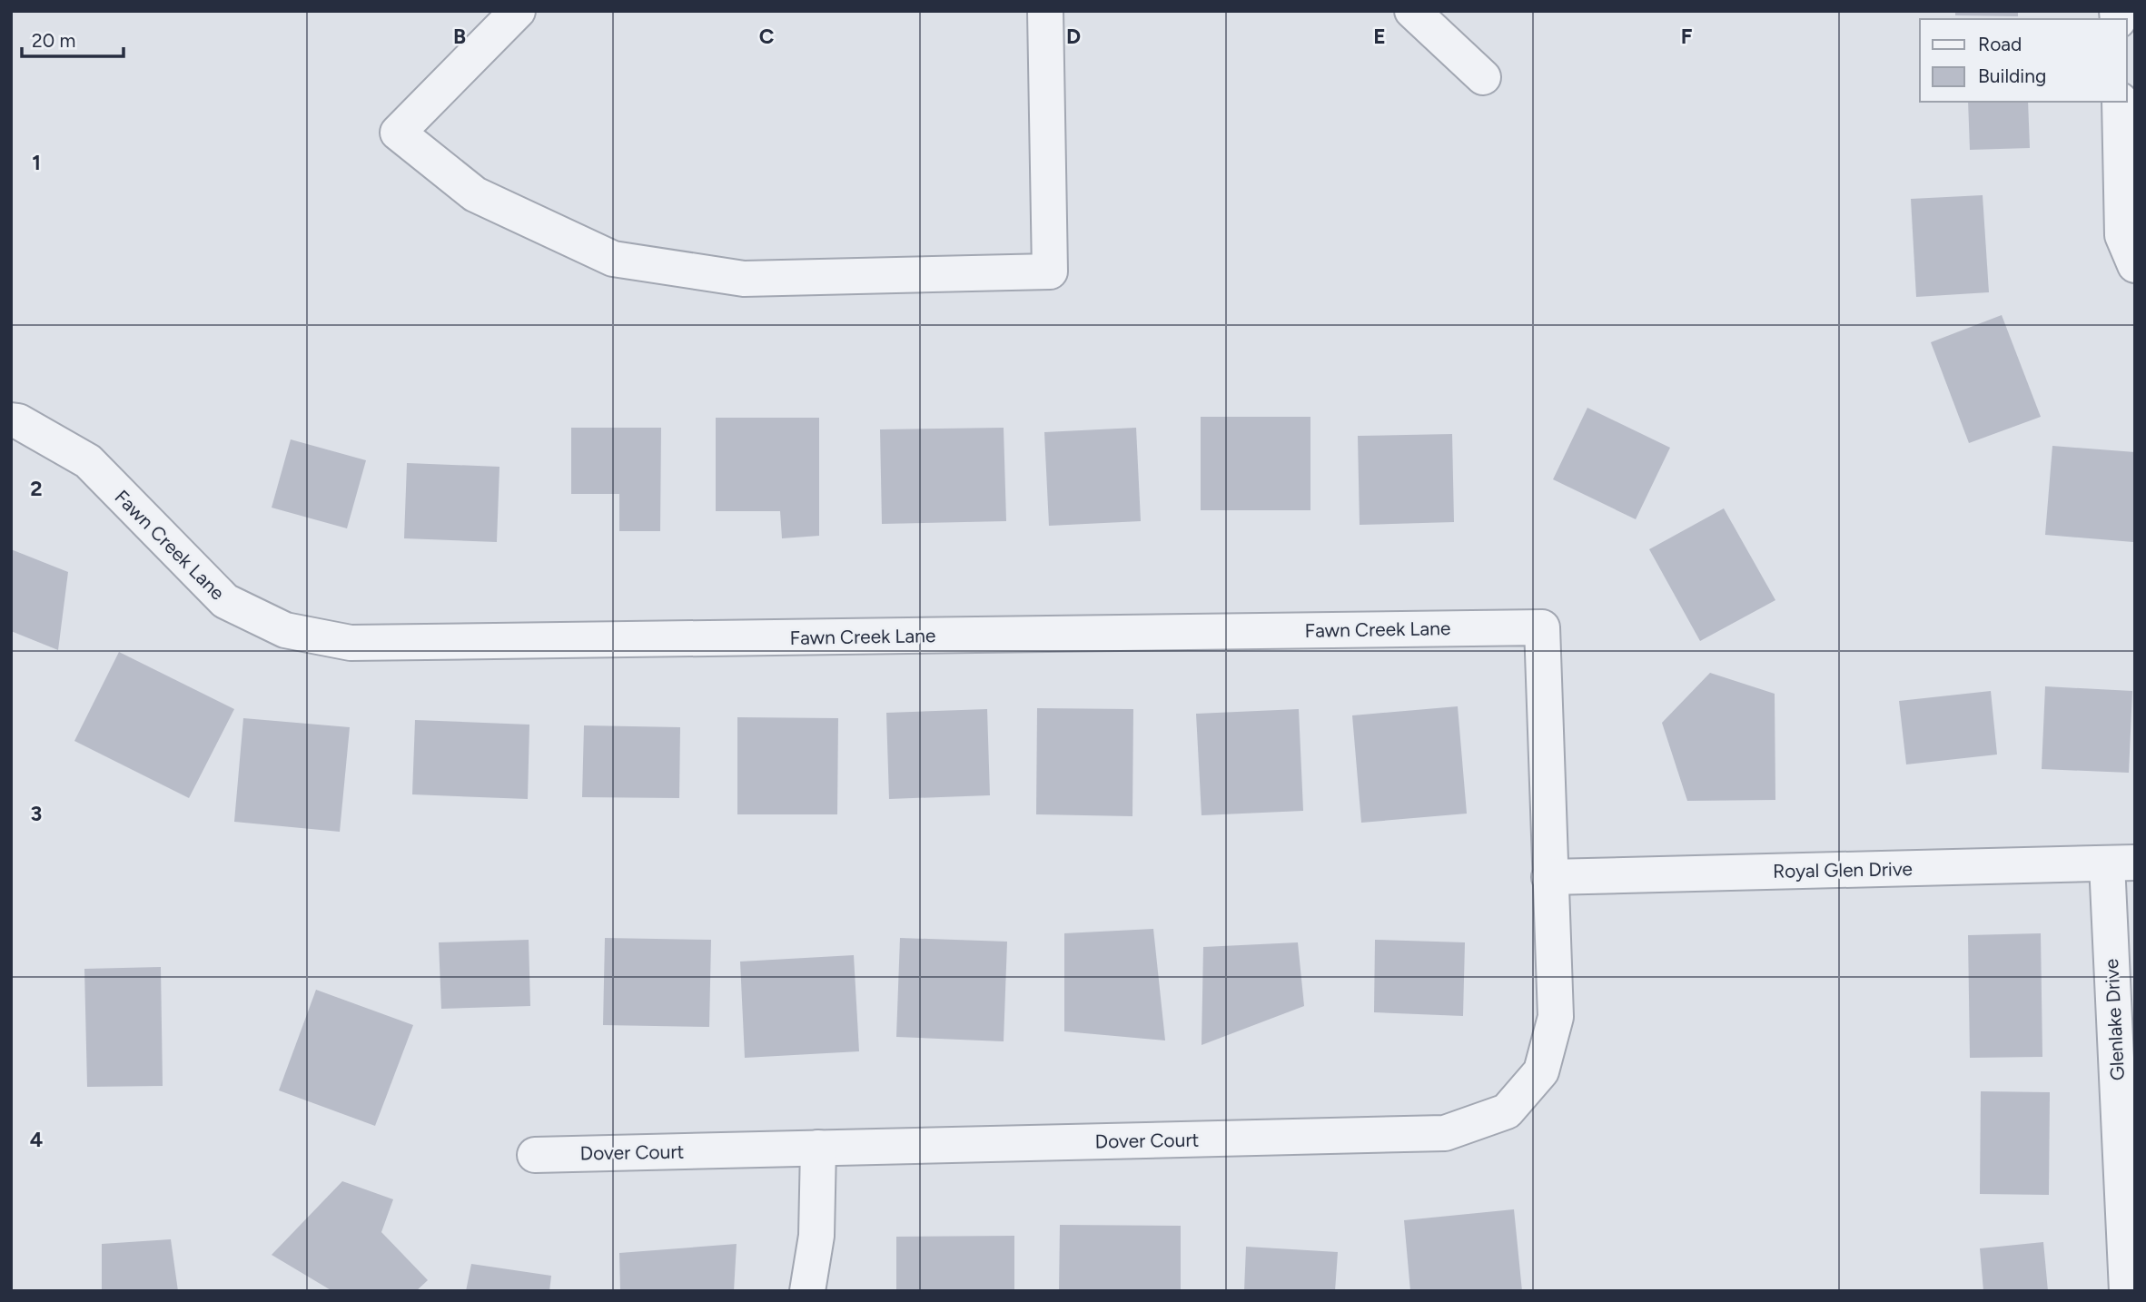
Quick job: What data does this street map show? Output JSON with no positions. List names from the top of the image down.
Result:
{
  "streets": {
    "street": [
      "Fawn Creek Lane",
      "Royal Glen Drive",
      "Glenlake Drive",
      "Dover Court"
    ]
  },
  "crossings": [
    ["Fawn Creek Lane", "Royal Glen Drive"],
    ["Fawn Creek Lane", "Dover Court"],
    ["Royal Glen Drive", "Glenlake Drive"],
    ["Royal Glen Drive", "Dover Court"]
  ],
  "legend": ["Road", "Building"],
  "scale_bar": "20 m",
  "grid": {
    "columns": [
      "B",
      "C",
      "D",
      "E",
      "F"
    ],
    "rows": [
      "1",
      "2",
      "3",
      "4"
    ]
  }
}
